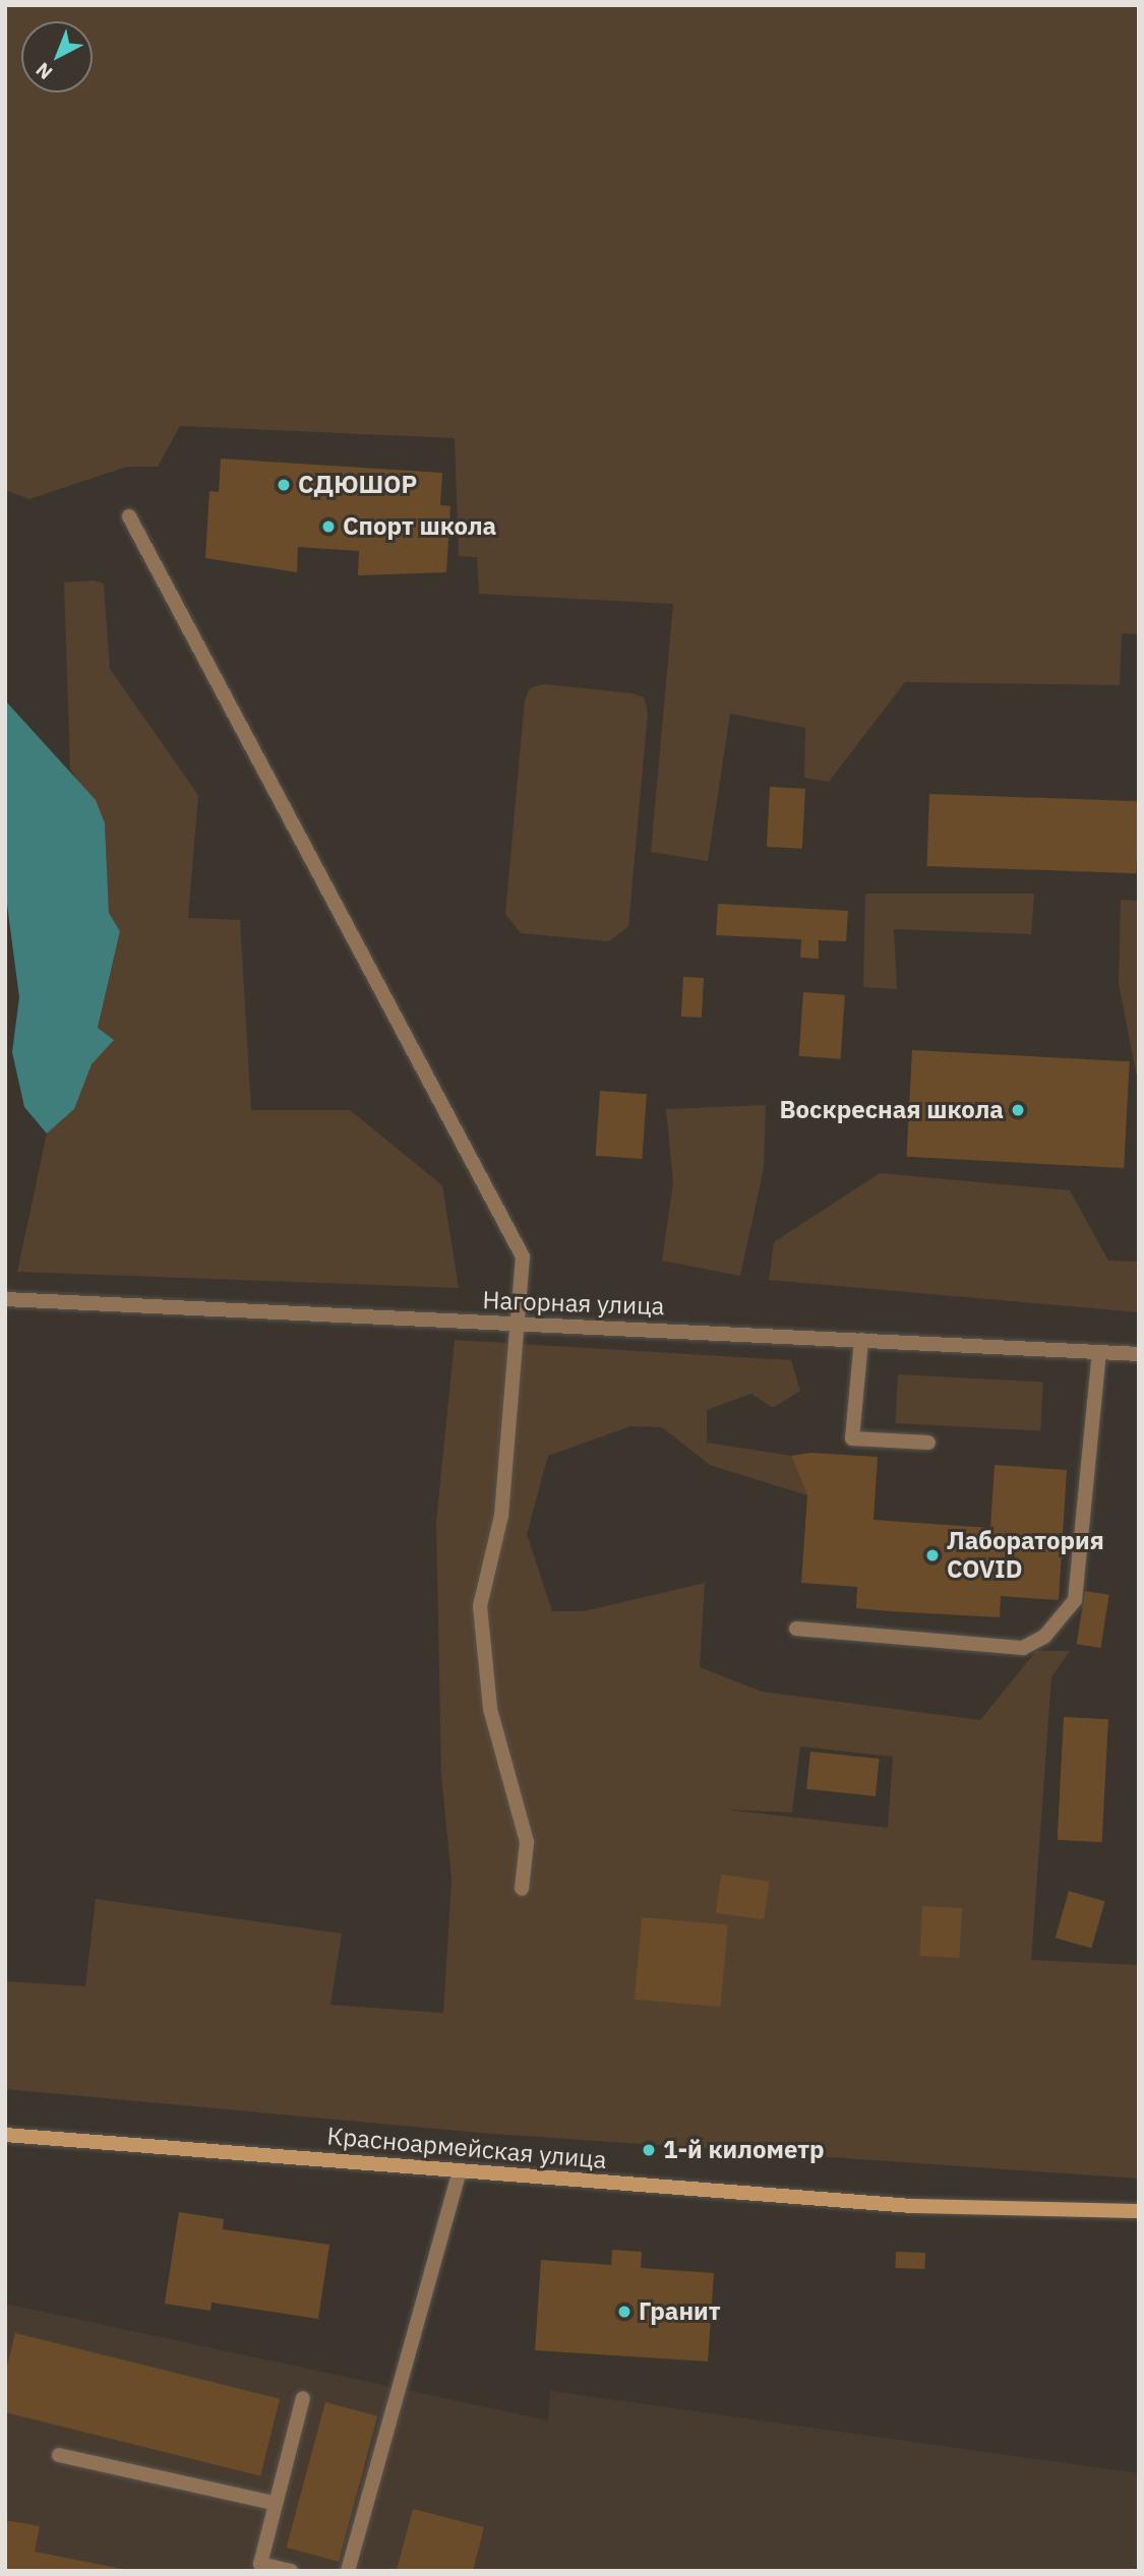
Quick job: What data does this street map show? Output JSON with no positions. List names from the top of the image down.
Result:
{
  "streets": {
    "street": ["Красноармейская улица"],
    "lane": ["Нагорная улица"]
  },
  "places": [
    "СДЮШОР",
    "Спорт школа",
    "Воскресная школа",
    "Лаборатория COVID",
    "1-й километр",
    "Гранит"
  ],
  "north": "bottom left"
}
